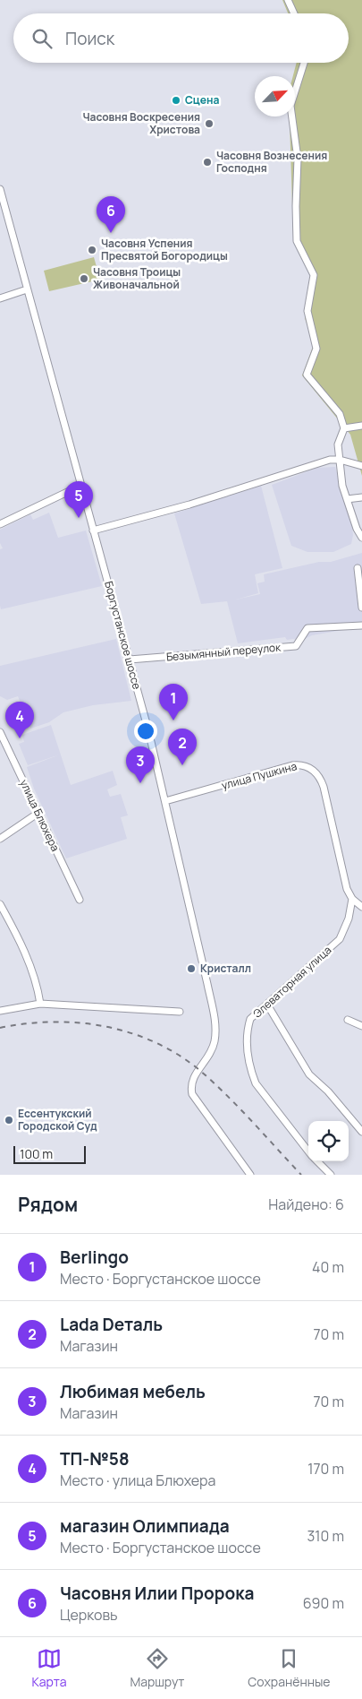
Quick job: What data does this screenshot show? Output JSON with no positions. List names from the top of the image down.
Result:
{
  "streets": {
    "street": [
      "Боргустанское шоссе",
      "Безымянный переулок",
      "улица Пушкина",
      "улица Блюхера",
      "Элеваторная улица"
    ]
  },
  "crossings": [
    ["Боргустанское шоссе", "Безымянный переулок"],
    ["Боргустанское шоссе", "улица Пушкина"],
    ["улица Пушкина", "Элеваторная улица"]
  ],
  "places": [
    "Сцена",
    "Часовня Воскресения Христова",
    "Часовня Вознесения Господня",
    "Часовня Успения Пресвятой Богородицы",
    "Часовня Троицы Живоначальной",
    "Кристалл",
    "Ессентукский Городской Суд"
  ],
  "scale_bar": "100 m",
  "north": "top right",
  "page": {
    "search": "Поиск",
    "pins": [
      "6",
      "5",
      "1",
      "4",
      "2",
      "3"
    ],
    "scale": "100 m",
    "heading": ["Рядом", "Найдено: 6"],
    "list": [
      {
        "mark": "1",
        "name": "Berlingo",
        "note": "Место · Боргустанское шоссе",
        "value": "40 m"
      },
      {
        "mark": "2",
        "name": "Lada Dеталь",
        "note": "Магазин",
        "value": "70 m"
      },
      {
        "mark": "3",
        "name": "Любимая мебель",
        "note": "Магазин",
        "value": "70 m"
      },
      {
        "mark": "4",
        "name": "ТП-№58",
        "note": "Место · улица Блюхера",
        "value": "170 m"
      },
      {
        "mark": "5",
        "name": "магазин Олимпиада",
        "note": "Место · Боргустанское шоссе",
        "value": "310 m"
      },
      {
        "mark": "6",
        "name": "Часовня Илии Пророка",
        "note": "Церковь",
        "value": "690 m"
      }
    ],
    "nav": ["Карта", "Маршрут", "Сохранённые"]
  }
}
